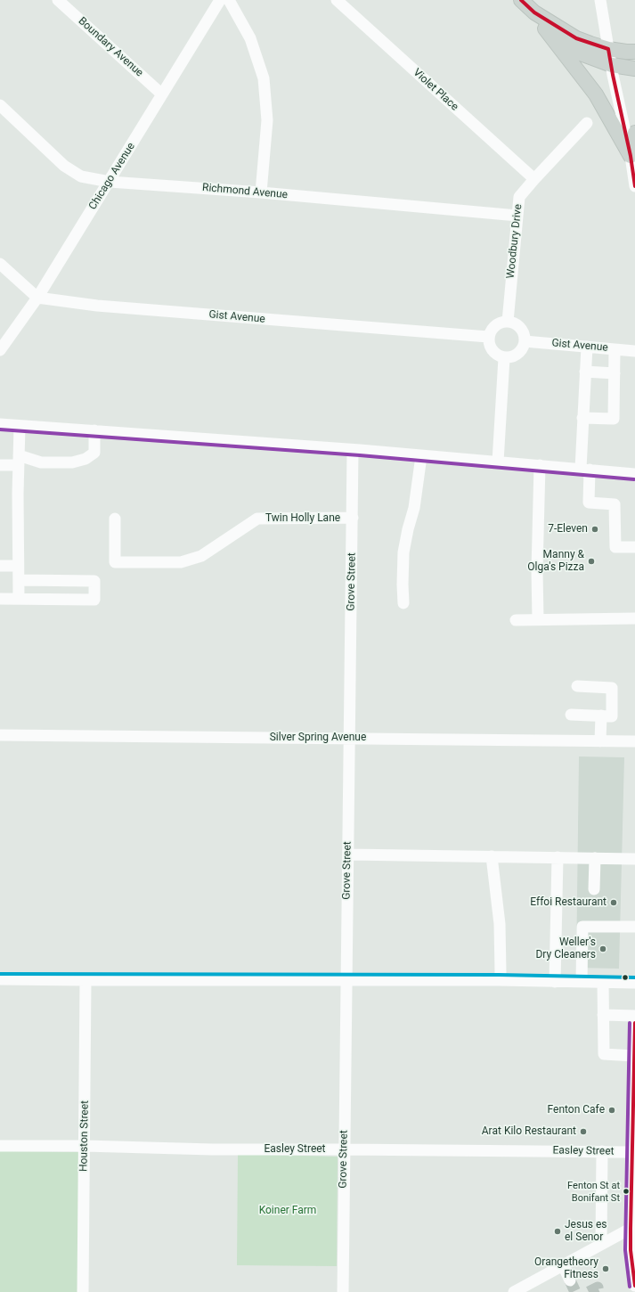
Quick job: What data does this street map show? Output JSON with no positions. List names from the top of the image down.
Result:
{
  "streets": {
    "street": [
      "Boundary Avenue",
      "Violet Place",
      "Chicago Avenue",
      "Richmond Avenue",
      "Woodbury Drive",
      "Gist Avenue",
      "Twin Holly Lane",
      "Grove Street",
      "Silver Spring Avenue",
      "Houston Street",
      "Easley Street"
    ]
  },
  "crossings": [
    ["Boundary Avenue", "Chicago Avenue"],
    ["Violet Place", "Woodbury Drive"],
    ["Chicago Avenue", "Richmond Avenue"],
    ["Chicago Avenue", "Gist Avenue"],
    ["Richmond Avenue", "Woodbury Drive"],
    ["Woodbury Drive", "Gist Avenue"],
    ["Twin Holly Lane", "Grove Street"],
    ["Grove Street", "Silver Spring Avenue"],
    ["Grove Street", "Easley Street"],
    ["Houston Street", "Easley Street"]
  ],
  "parks": ["Koiner Farm"],
  "places": [
    "7-Eleven",
    "Manny & Olga's Pizza",
    "Effoi Restaurant",
    "Weller's Dry Cleaners",
    "Fenton Cafe",
    "Arat Kilo Restaurant",
    "Fenton St at Bonifant St",
    "Jesus es el Senor",
    "Orangetheory Fitness"
  ]
}
